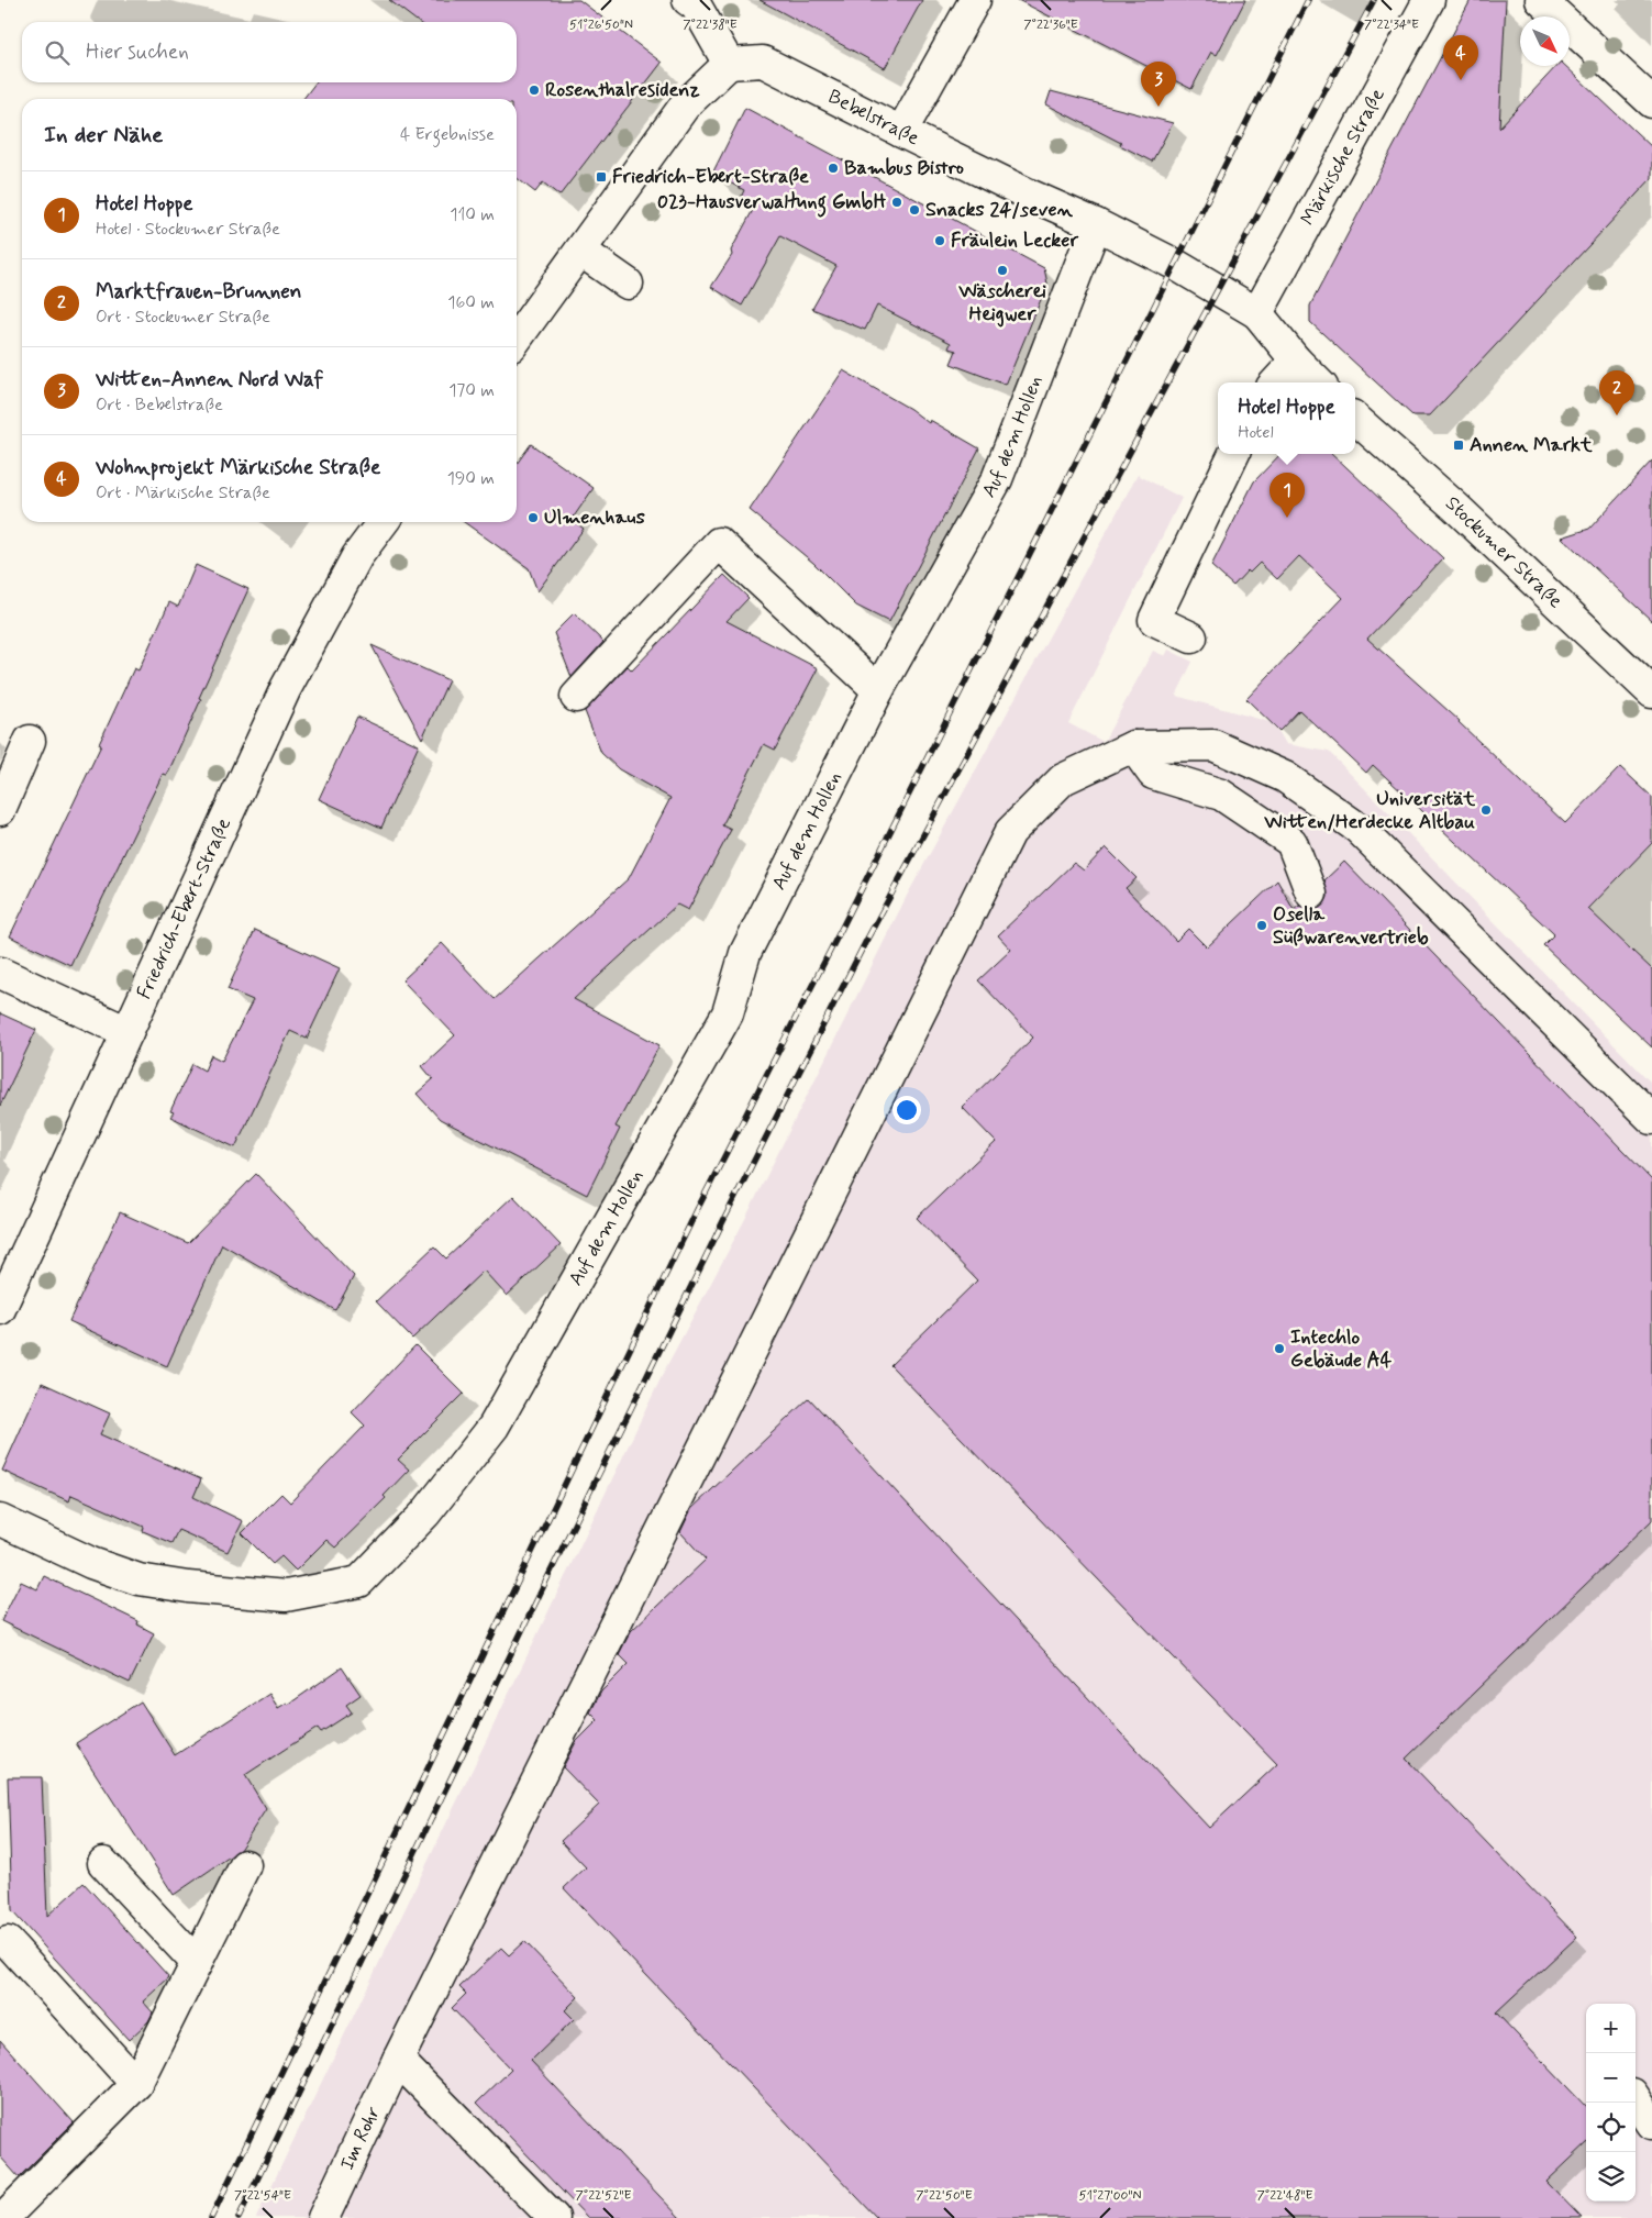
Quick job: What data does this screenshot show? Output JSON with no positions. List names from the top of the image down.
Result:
{
  "streets": {
    "street": [
      "Bebelstraße",
      "Märkische Straße",
      "Auf dem Hollen",
      "Stockumer Straße",
      "Friedrich-Ebert-Straße",
      "Im Rohr"
    ]
  },
  "crossings": [
    ["Bebelstraße", "Märkische Straße"],
    ["Bebelstraße", "Auf dem Hollen"]
  ],
  "places": {
    "other": [
      "Rosenthalresidenz",
      "Bambus Bistro",
      "023-Hausverwaltung GmbH",
      "Snacks 24/seven",
      "Fräulein Lecker",
      "Wäscherei Heigwer",
      "Ulmenhaus",
      "Universität Witten/Herdecke Altbau",
      "Osella Süßwarenvertrieb",
      "Intechlo Gebäude A4"
    ],
    "transit": ["Friedrich-Ebert-Straße", "Annen Markt"]
  },
  "north": "bottom right",
  "page": {
    "search": "Hier suchen",
    "pins": [
      "4",
      "3",
      "2",
      "1"
    ],
    "heading": ["In der Nähe", "4 Ergebnisse"],
    "list": [
      {
        "mark": "1",
        "name": "Hotel Hoppe",
        "note": "Hotel · Stockumer Straße",
        "value": "110 m"
      },
      {
        "mark": "2",
        "name": "Marktfrauen-Brunnen",
        "note": "Ort · Stockumer Straße",
        "value": "160 m"
      },
      {
        "mark": "3",
        "name": "Witten-Annen Nord Waf",
        "note": "Ort · Bebelstraße",
        "value": "170 m"
      },
      {
        "mark": "4",
        "name": "Wohnprojekt Märkische Straße",
        "note": "Ort · Märkische Straße",
        "value": "190 m"
      }
    ],
    "popup": ["Hotel Hoppe", "Hotel"],
    "map_buttons": ["+", "−"]
  },
  "coordinates": [
    "7°22'38\"E",
    "7°22'36\"E",
    "7°22'34\"E",
    "51°26'50\"N",
    "51°27'00\"N",
    "7°22'54\"E",
    "7°22'52\"E",
    "7°22'50\"E",
    "7°22'48\"E"
  ]
}
